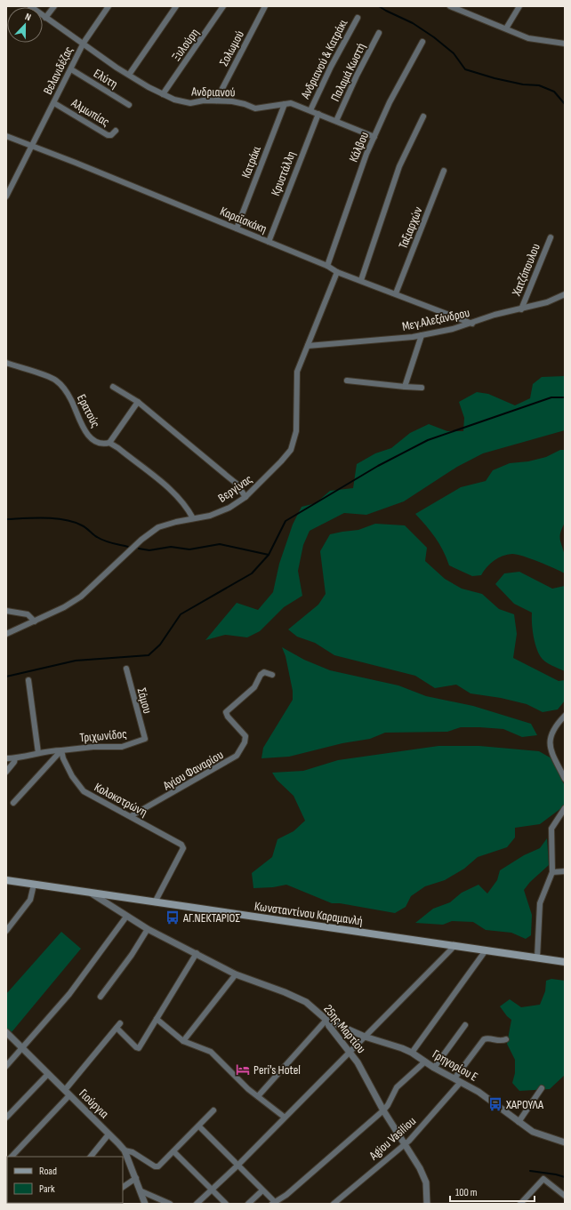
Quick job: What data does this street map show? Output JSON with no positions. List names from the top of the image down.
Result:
{
  "streets": {
    "main road": ["Κωνσταντίνου Καραμανλή"],
    "street": [
      "Ξυλούρη",
      "Σολωμού",
      "Ανδριανού & Κατράκι",
      "Βελανιδέζας",
      "Παλαμά Κωστή",
      "Ελύτη",
      "Ανδριανού",
      "Αλμωπίας",
      "Κάλβου",
      "Κατράκι",
      "Κρυστάλλη",
      "Καραϊσκάκη",
      "Ταξιαρχών",
      "Χατζόπουλου",
      "Μεγ.Αλεξάνδρου",
      "Ερατούς",
      "Βεργίνας",
      "Σάμου",
      "Τριχωνίδος",
      "Αγίου Φαναρίου",
      "Κολοκοτρώνη",
      "25ης Μαρτίου",
      "Γρηγορίου Ε",
      "Γιούργια",
      "Agiou Vasiliou"
    ]
  },
  "crossings": [
    ["Ξυλούρη", "Ανδριανού"],
    ["Σολωμού", "Ανδριανού"],
    ["Ανδριανού & Κατράκι", "Ανδριανού"],
    ["Βελανιδέζας", "Ελύτη"],
    ["Βελανιδέζας", "Ανδριανού"],
    ["Βελανιδέζας", "Αλμωπίας"],
    ["Βελανιδέζας", "Καραϊσκάκη"],
    ["Παλαμά Κωστή", "Ανδριανού"],
    ["Ανδριανού", "Κάλβου"],
    ["Ανδριανού", "Κατράκι"],
    ["Ανδριανού", "Κρυστάλλη"],
    ["Κάλβου", "Καραϊσκάκη"],
    ["Κατράκι", "Καραϊσκάκη"],
    ["Κρυστάλλη", "Καραϊσκάκη"],
    ["Καραϊσκάκη", "Ταξιαρχών"],
    ["Καραϊσκάκη", "Μεγ.Αλεξάνδρου"],
    ["Καραϊσκάκη", "Βεργίνας"],
    ["Χατζόπουλου", "Μεγ.Αλεξάνδρου"],
    ["Μεγ.Αλεξάνδρου", "Βεργίνας"],
    ["Ερατούς", "Βεργίνας"],
    ["Σάμου", "Τριχωνίδος"],
    ["Τριχωνίδος", "Κολοκοτρώνη"],
    ["Αγίου Φαναρίου", "Κολοκοτρώνη"],
    ["Κολοκοτρώνη", "Κωνσταντίνου Καραμανλή"],
    ["Κωνσταντίνου Καραμανλή", "25ης Μαρτίου"],
    ["25ης Μαρτίου", "Γρηγορίου Ε"],
    ["25ης Μαρτίου", "Agiou Vasiliou"],
    ["Γρηγορίου Ε", "Agiou Vasiliou"]
  ],
  "places": {
    "bus stop": ["ΑΓ.ΝΕΚΤΑΡΙΟΣ", "ΧΑΡΟΥΛΑ"],
    "hotel": ["Peri's Hotel"]
  },
  "legend": ["Road", "Park"],
  "scale_bar": "100 m",
  "north": "top"
}
